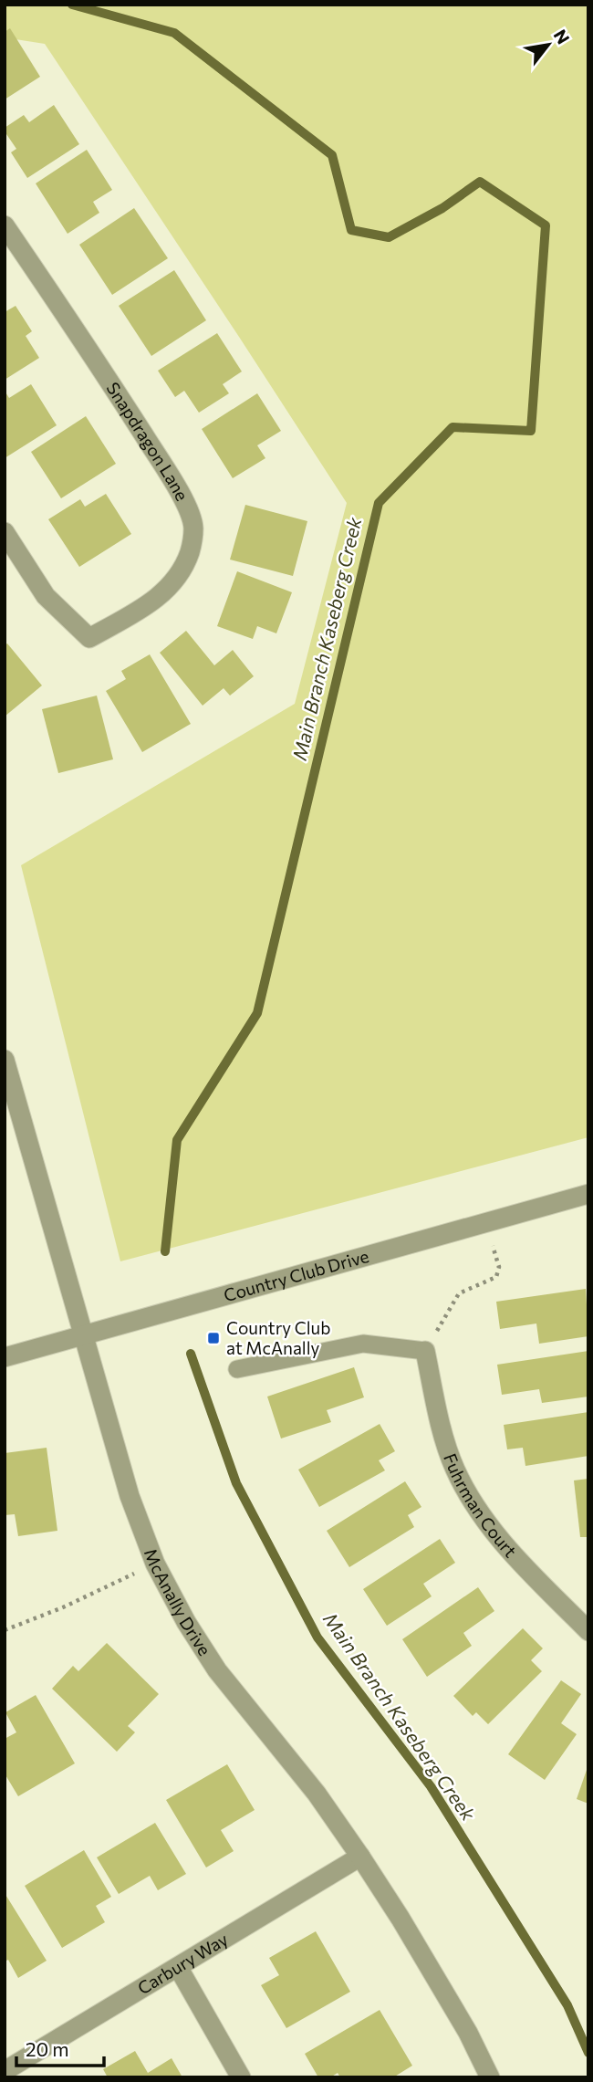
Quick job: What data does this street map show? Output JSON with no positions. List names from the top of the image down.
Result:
{
  "streets": {
    "street": [
      "Snapdragon Lane",
      "Country Club Drive",
      "Fuhrman Court",
      "McAnally Drive",
      "Carbury Way"
    ]
  },
  "crossings": [
    ["Country Club Drive", "McAnally Drive"],
    ["McAnally Drive", "Carbury Way"]
  ],
  "water": ["Main Branch Kaseberg Creek"],
  "places": {
    "transit": ["Country Club at McAnally"]
  },
  "scale_bar": "20 m",
  "north": "top right"
}
